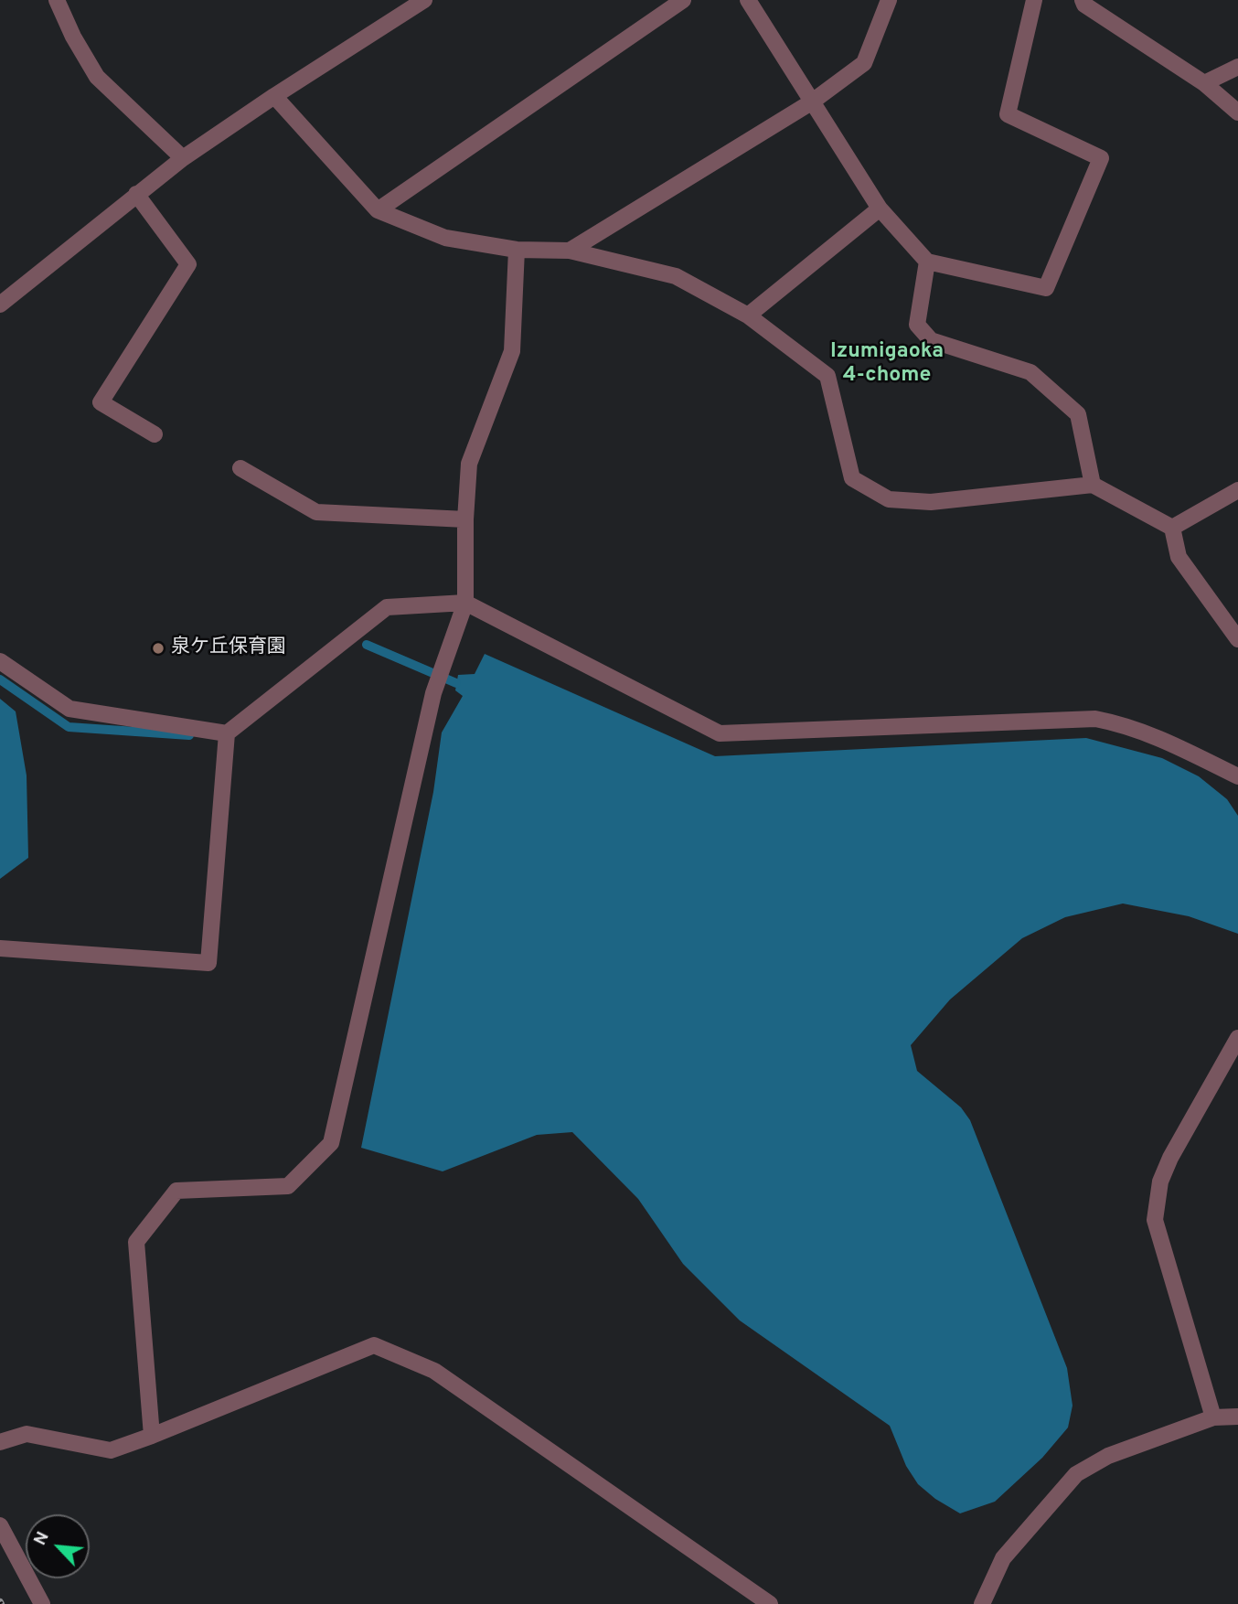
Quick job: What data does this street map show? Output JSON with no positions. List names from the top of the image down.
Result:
{
  "districts": ["Izumigaoka 4-chome"],
  "places": ["泉ケ丘保育園"],
  "north": "top left"
}
